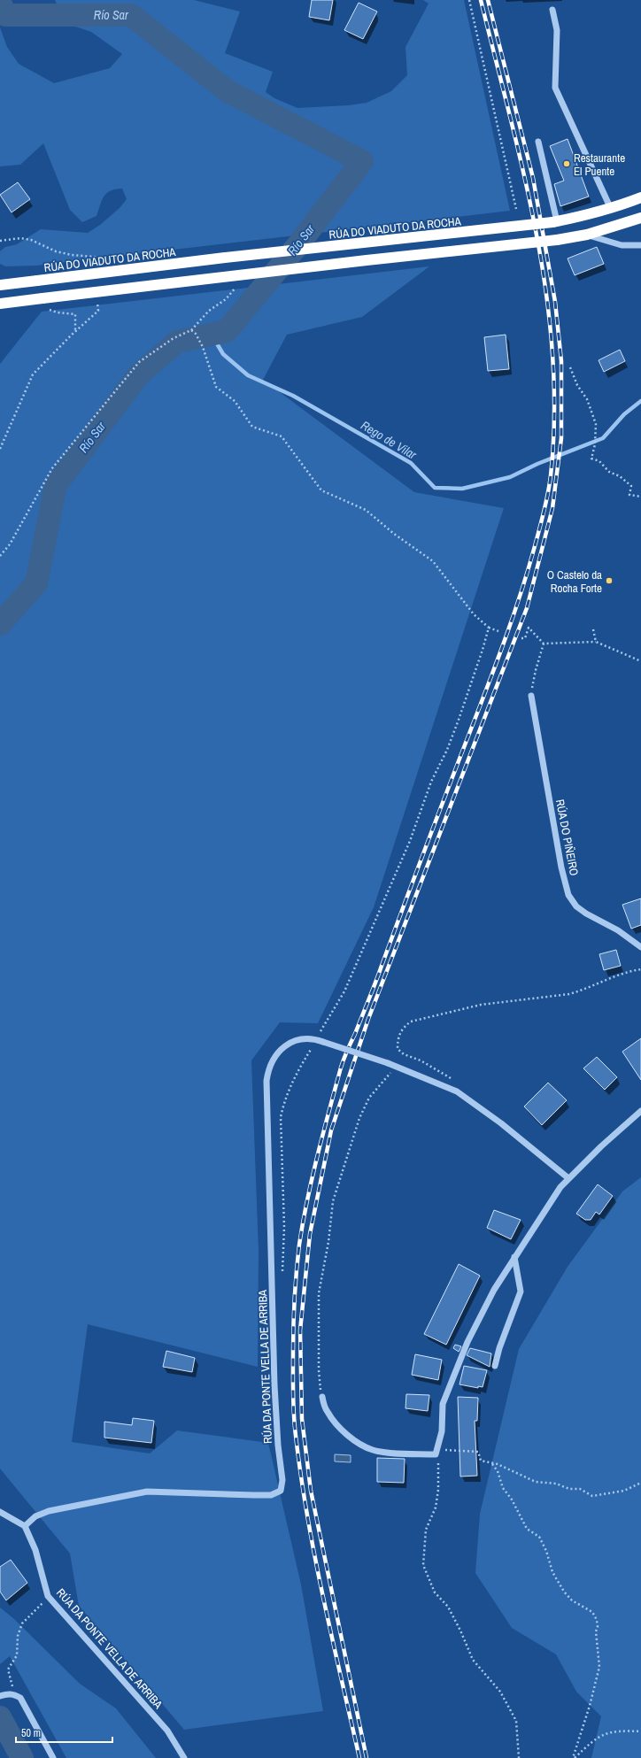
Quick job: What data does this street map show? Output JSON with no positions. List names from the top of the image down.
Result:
{
  "streets": {
    "highway": ["RÚA DO VIADUTO DA ROCHA"],
    "street": ["RÚA DO PIÑEIRO", "RÚA DA PONTE VELLA DE ARRIBA"]
  },
  "water": ["Río Sar", "Rego de Vilar"],
  "places": ["Restaurante El Puente", "O Castelo da Rocha Forte"],
  "scale_bar": "50 m"
}
